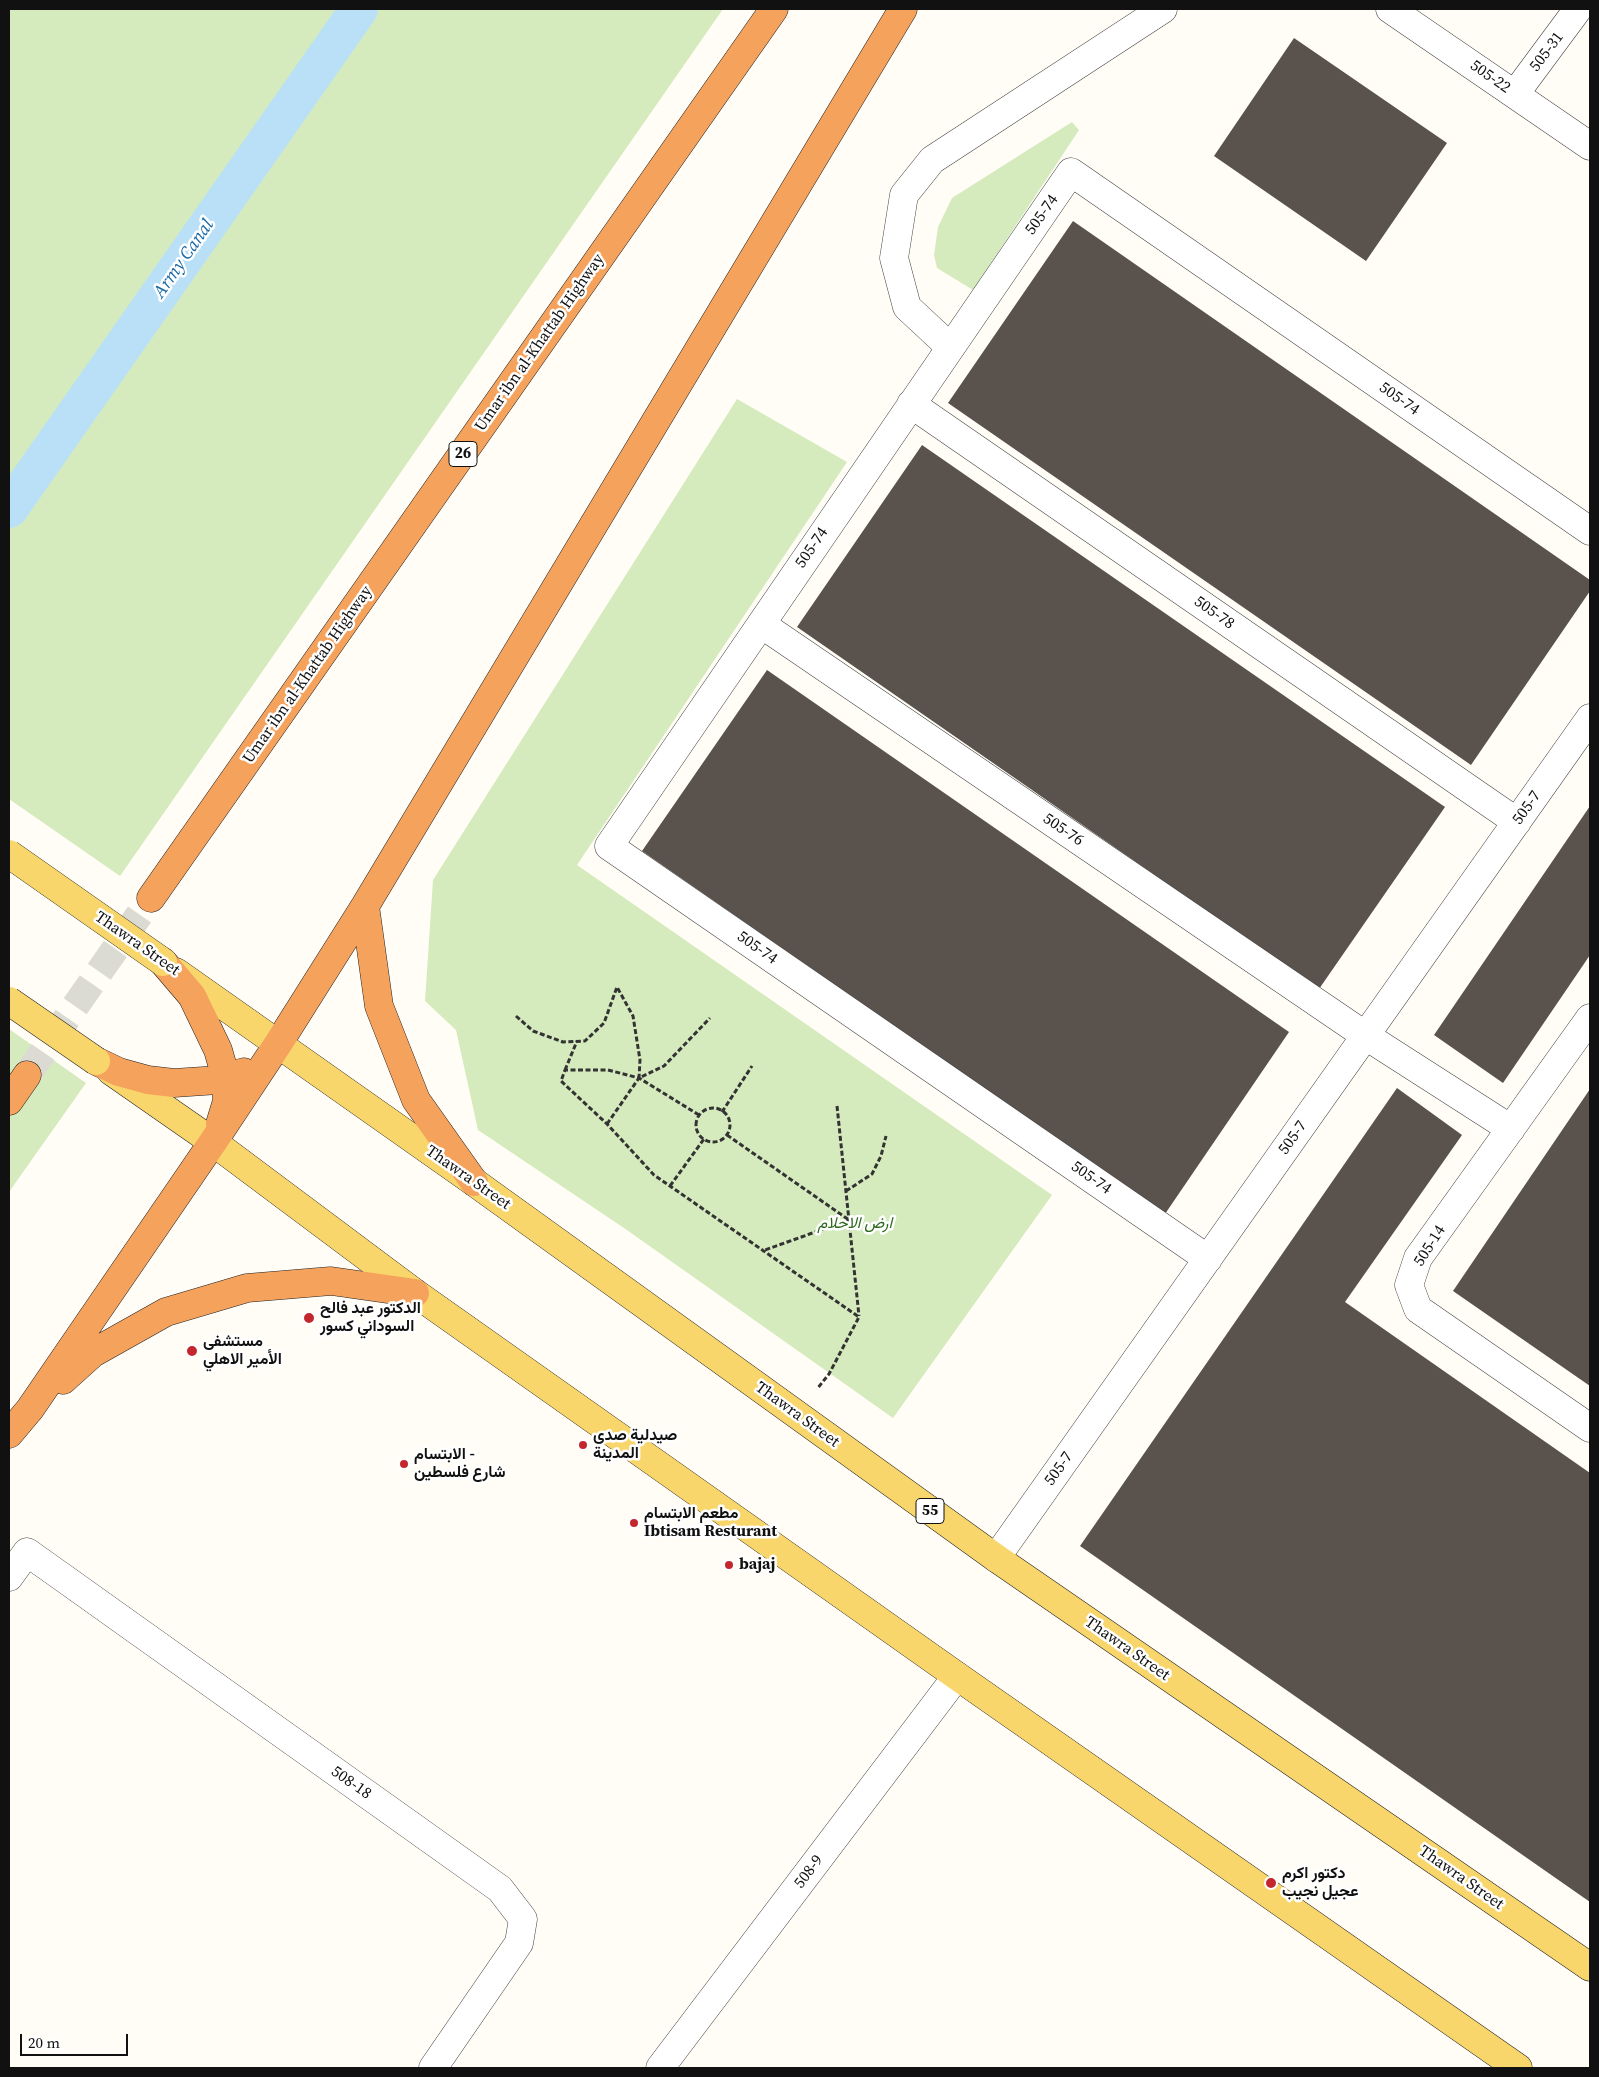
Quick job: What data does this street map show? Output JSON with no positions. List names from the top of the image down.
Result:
{
  "streets": {
    "highway": ["Umar ibn al-Khattab Highway", "26"],
    "main road": ["Thawra Street", "55"],
    "street": [
      "505-31",
      "505-22",
      "505-74",
      "505-78",
      "505-7",
      "505-76",
      "505-14",
      "508-18",
      "508-9"
    ]
  },
  "crossings": [
    ["505-31", "505-22"],
    ["505-74", "505-78"],
    ["505-74", "505-7"],
    ["505-74", "505-76"],
    ["505-78", "505-7"],
    ["505-7", "505-76"],
    ["505-7", "Thawra Street"],
    ["505-76", "505-14"]
  ],
  "water": ["Army Canal"],
  "parks": ["ارض الاحلام"],
  "places": [
    "الدكتور عبد فالح السوداني كسور",
    "مستشفى الأمير الاهلي",
    "صيدلية صدى المدينة",
    "الابتسام - شارع فلسطين",
    "مطعم الابتسام Ibtisam Resturant",
    "bajaj",
    "دكتور اكرم عجيل نجيب"
  ],
  "scale_bar": "20 m"
}
